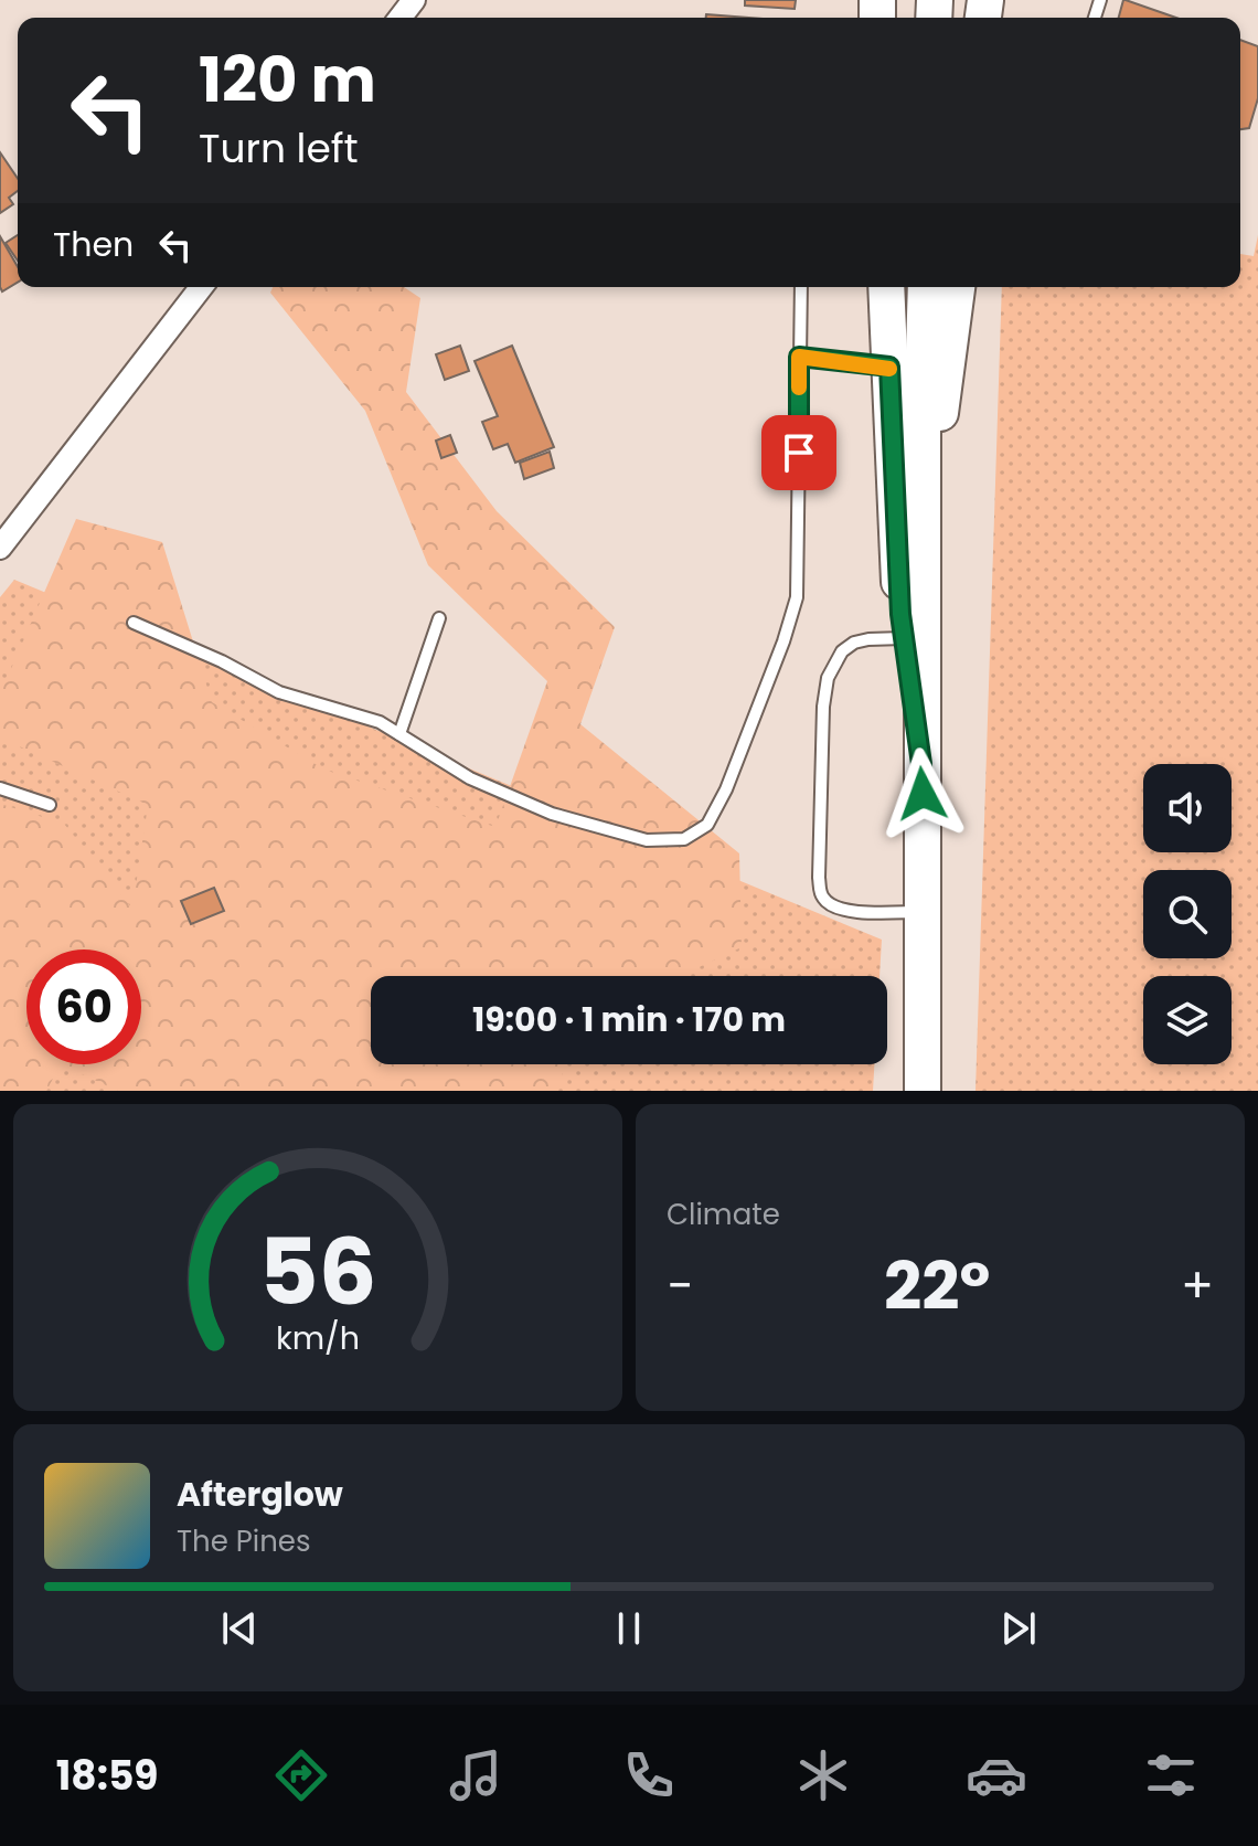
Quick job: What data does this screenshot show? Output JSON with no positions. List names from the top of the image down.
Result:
{
  "page": {
    "turn": ["120 m", "Turn left"],
    "then": "Then",
    "limit": "60",
    "trip": "19:00 · 1 min · 170 m",
    "tile": "Climate",
    "heat": ["−", "22°", "+"],
    "song": ["Afterglow", "The Pines"],
    "tabs": "18:59",
    "gauge": ["56", "km/h"]
  }
}
